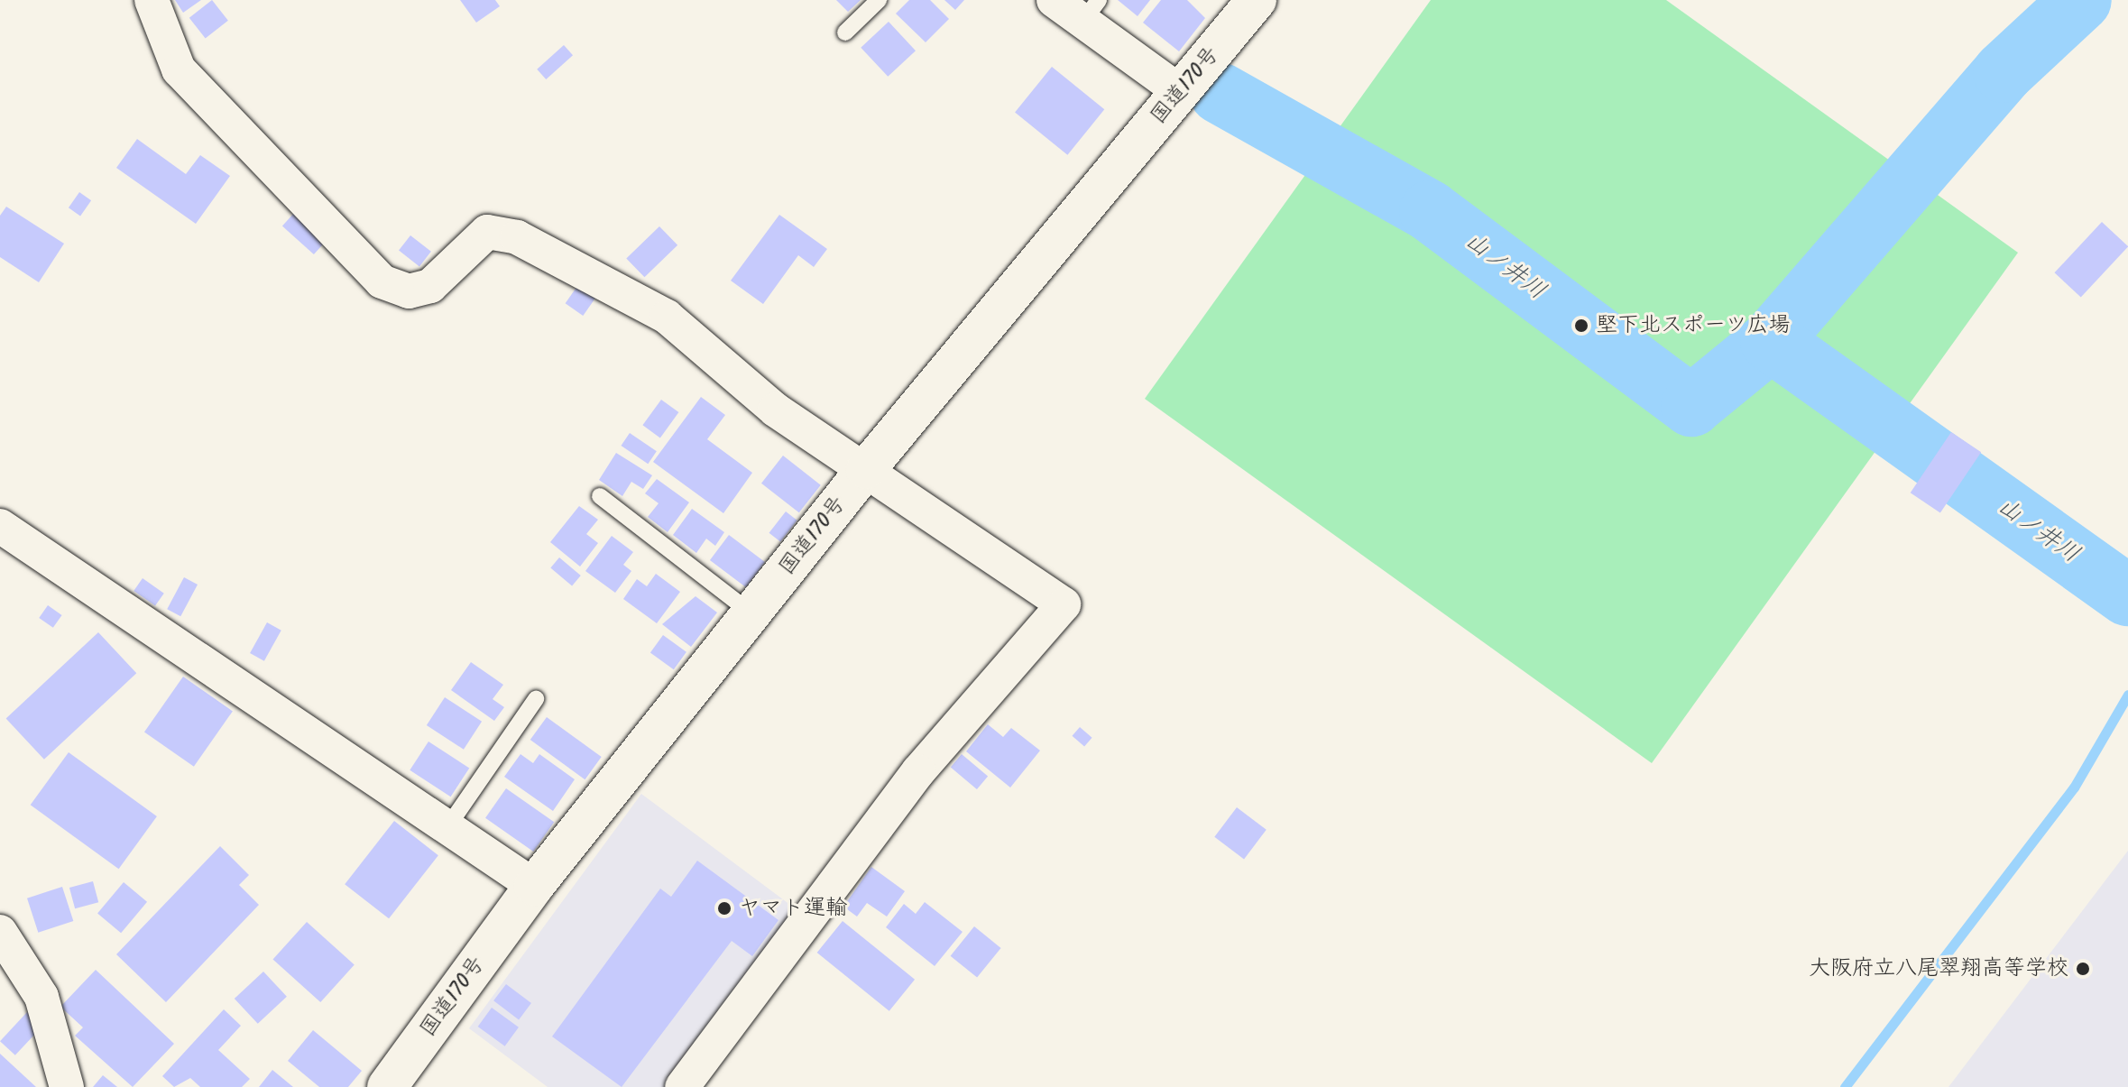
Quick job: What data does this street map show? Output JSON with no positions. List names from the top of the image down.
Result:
{
  "streets": {
    "highway": ["国道170号"]
  },
  "water": ["山ノ井川"],
  "places": ["堅下北スポーツ広場", "ヤマト運輸", "大阪府立八尾翠翔高等学校"]
}
